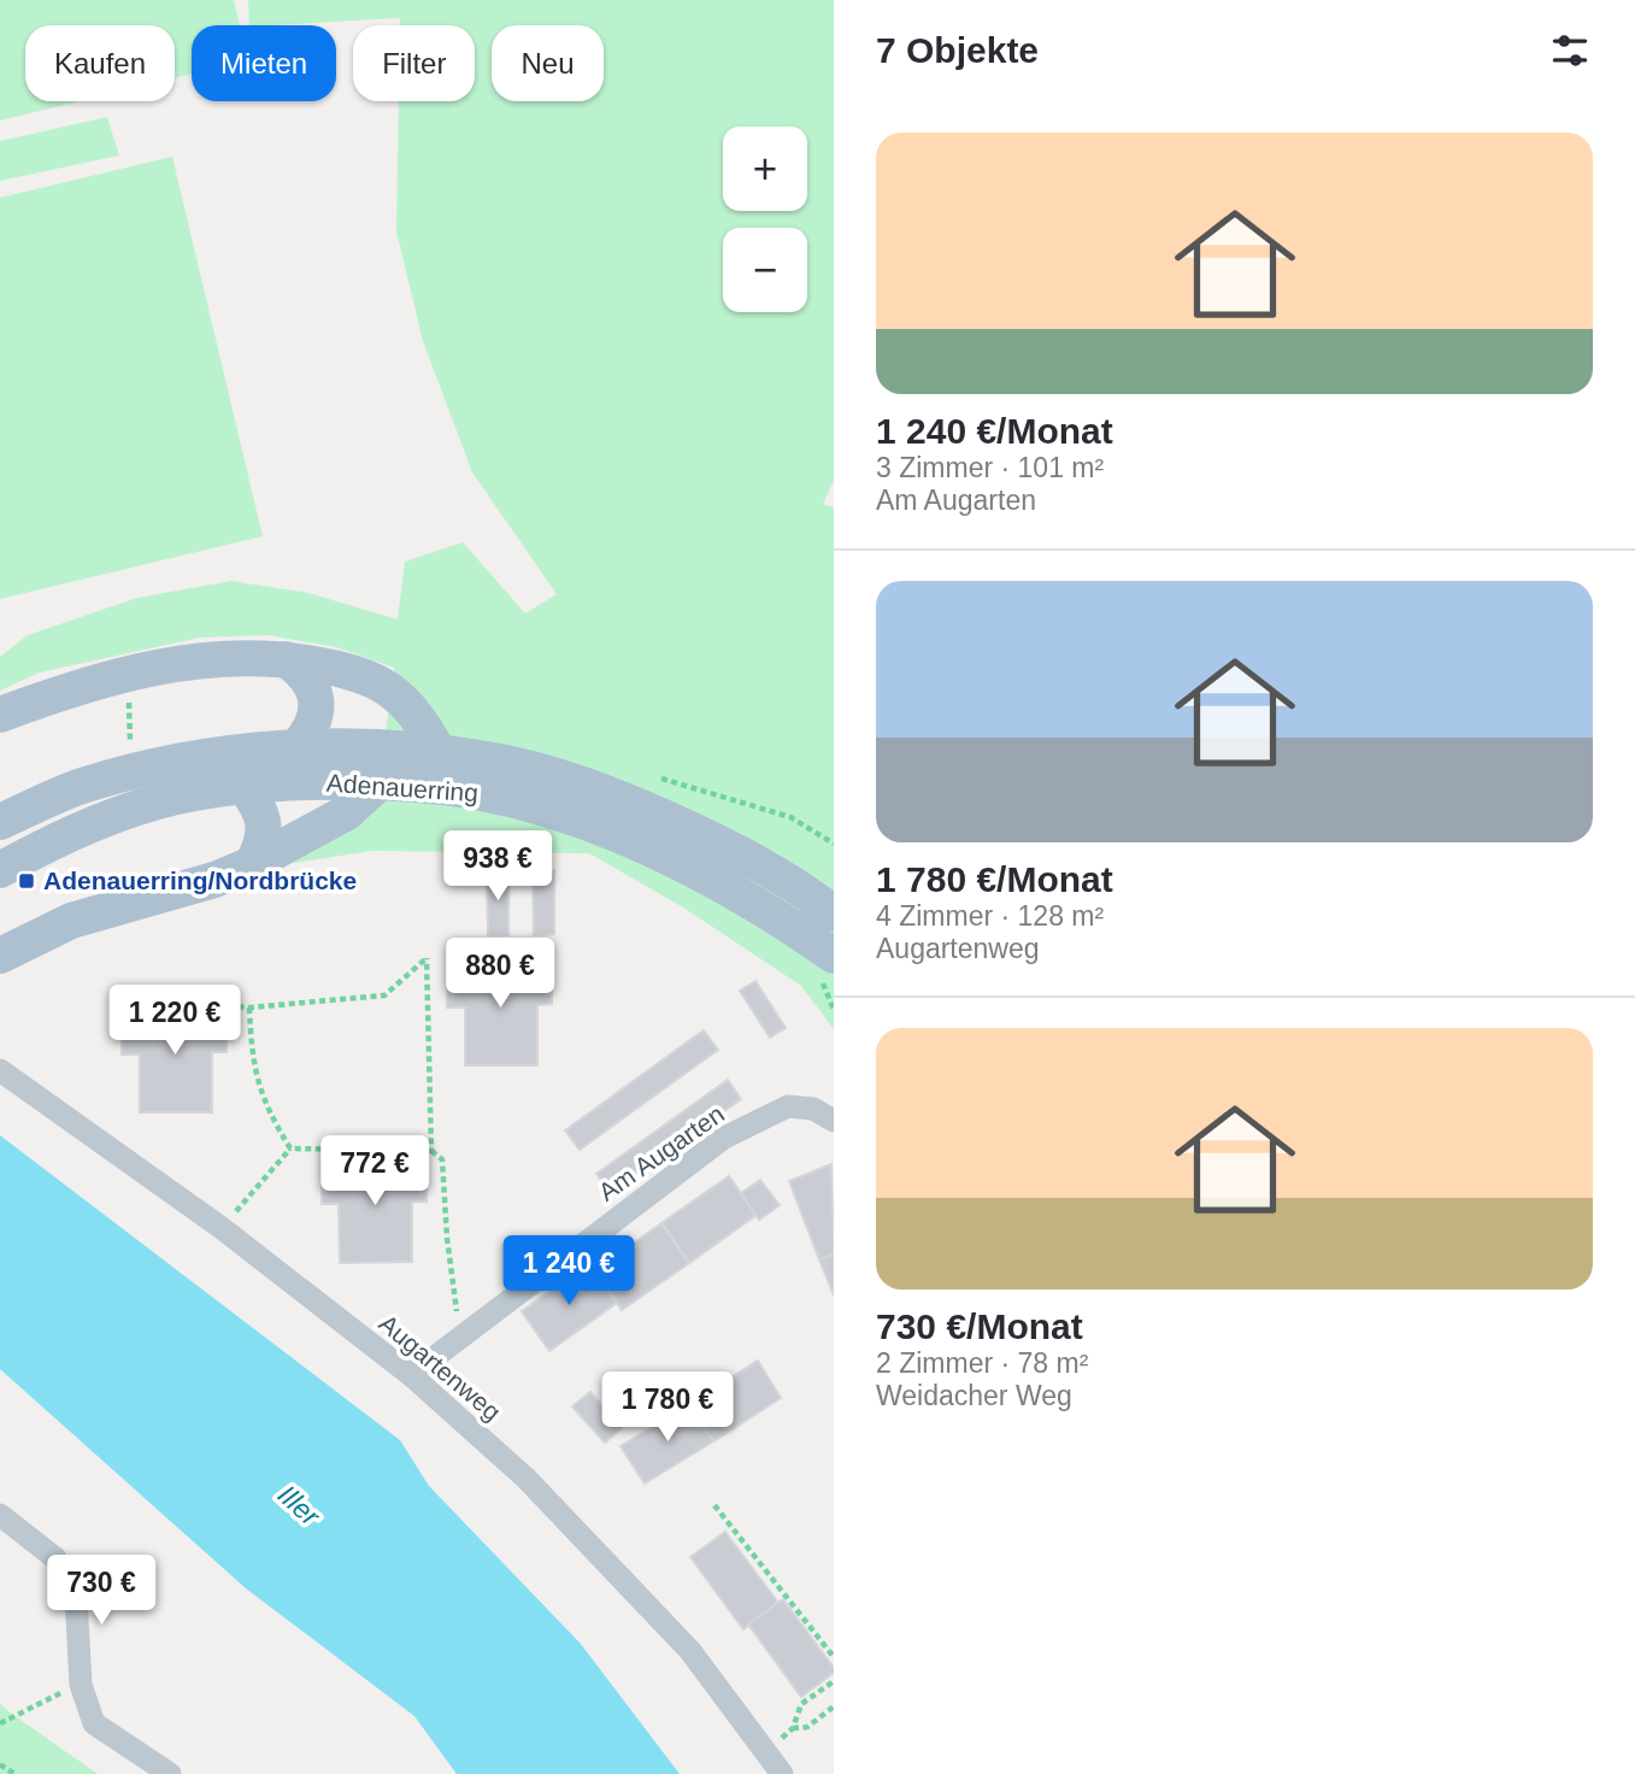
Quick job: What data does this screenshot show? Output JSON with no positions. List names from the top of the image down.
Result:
{
  "streets": {
    "main road": ["Adenauerring"],
    "street": ["Am Augarten", "Augartenweg"]
  },
  "crossings": [
    ["Am Augarten", "Augartenweg"]
  ],
  "water": ["Iller"],
  "places": {
    "transit": ["Adenauerring/Nordbrücke"]
  },
  "page": {
    "heading": "7 Objekte",
    "chip": [
      "Kaufen",
      "Mieten",
      "Filter",
      "Neu"
    ],
    "list": [
      {
        "name": "1 240 €/Monat",
        "note": "3 Zimmer · 101 m² · Am Augarten"
      },
      {
        "name": "1 780 €/Monat",
        "note": "4 Zimmer · 128 m² · Augartenweg"
      },
      {
        "name": "730 €/Monat",
        "note": "2 Zimmer · 78 m² · Weidacher Weg"
      }
    ],
    "map_buttons": ["+", "−"],
    "price": [
      "938 €",
      "880 €",
      "1 220 €",
      "772 €",
      "1 240 €",
      "1 780 €",
      "730 €"
    ]
  }
}
